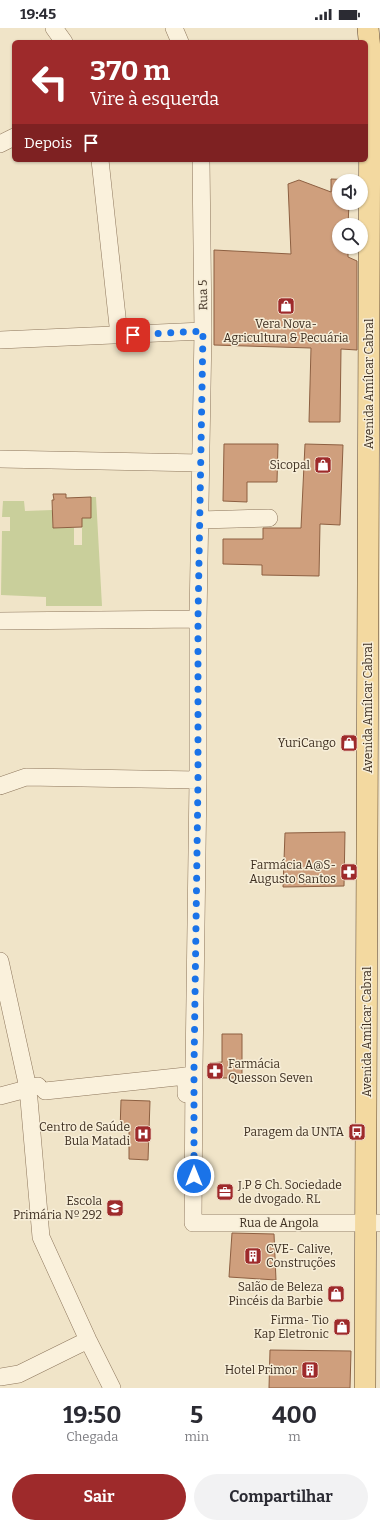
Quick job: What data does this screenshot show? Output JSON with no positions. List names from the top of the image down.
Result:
{
  "streets": {
    "main road": ["Avenida Amílcar Cabral"],
    "street": ["Rua 5", "Rua de Angola"]
  },
  "crossings": [
    ["Rua 5", "Rua de Angola"],
    ["Avenida Amílcar Cabral", "Rua de Angola"]
  ],
  "places": {
    "shop": [
      "Vera Nova- Agricultura & Pecuária",
      "Sicopal",
      "YuriCango",
      "Salão de Beleza Pincéis da Barbie",
      "Firma- Tio Kap Eletronic"
    ],
    "pharmacy": ["Farmácia A@S- Augusto Santos", "Farmácia Quesson Seven"],
    "bus stop": ["Paragem da UNTA"],
    "hospital": ["Centro de Saúde Bula Matadi"],
    "office": ["J.P & Ch. Sociedade de dvogado. RL"],
    "school or university": ["Escola Primária Nº 292"],
    "building": ["CVE- Calive, Construções", "Hotel Primor"]
  },
  "page": {
    "status": "19:45",
    "turn": ["370 m", "Vire à esquerda"],
    "then": "Depois",
    "eta": [
      "19:50",
      "Chegada",
      "5",
      "min",
      "400",
      "m"
    ],
    "buttons": ["Sair", "Compartilhar"]
  }
}
